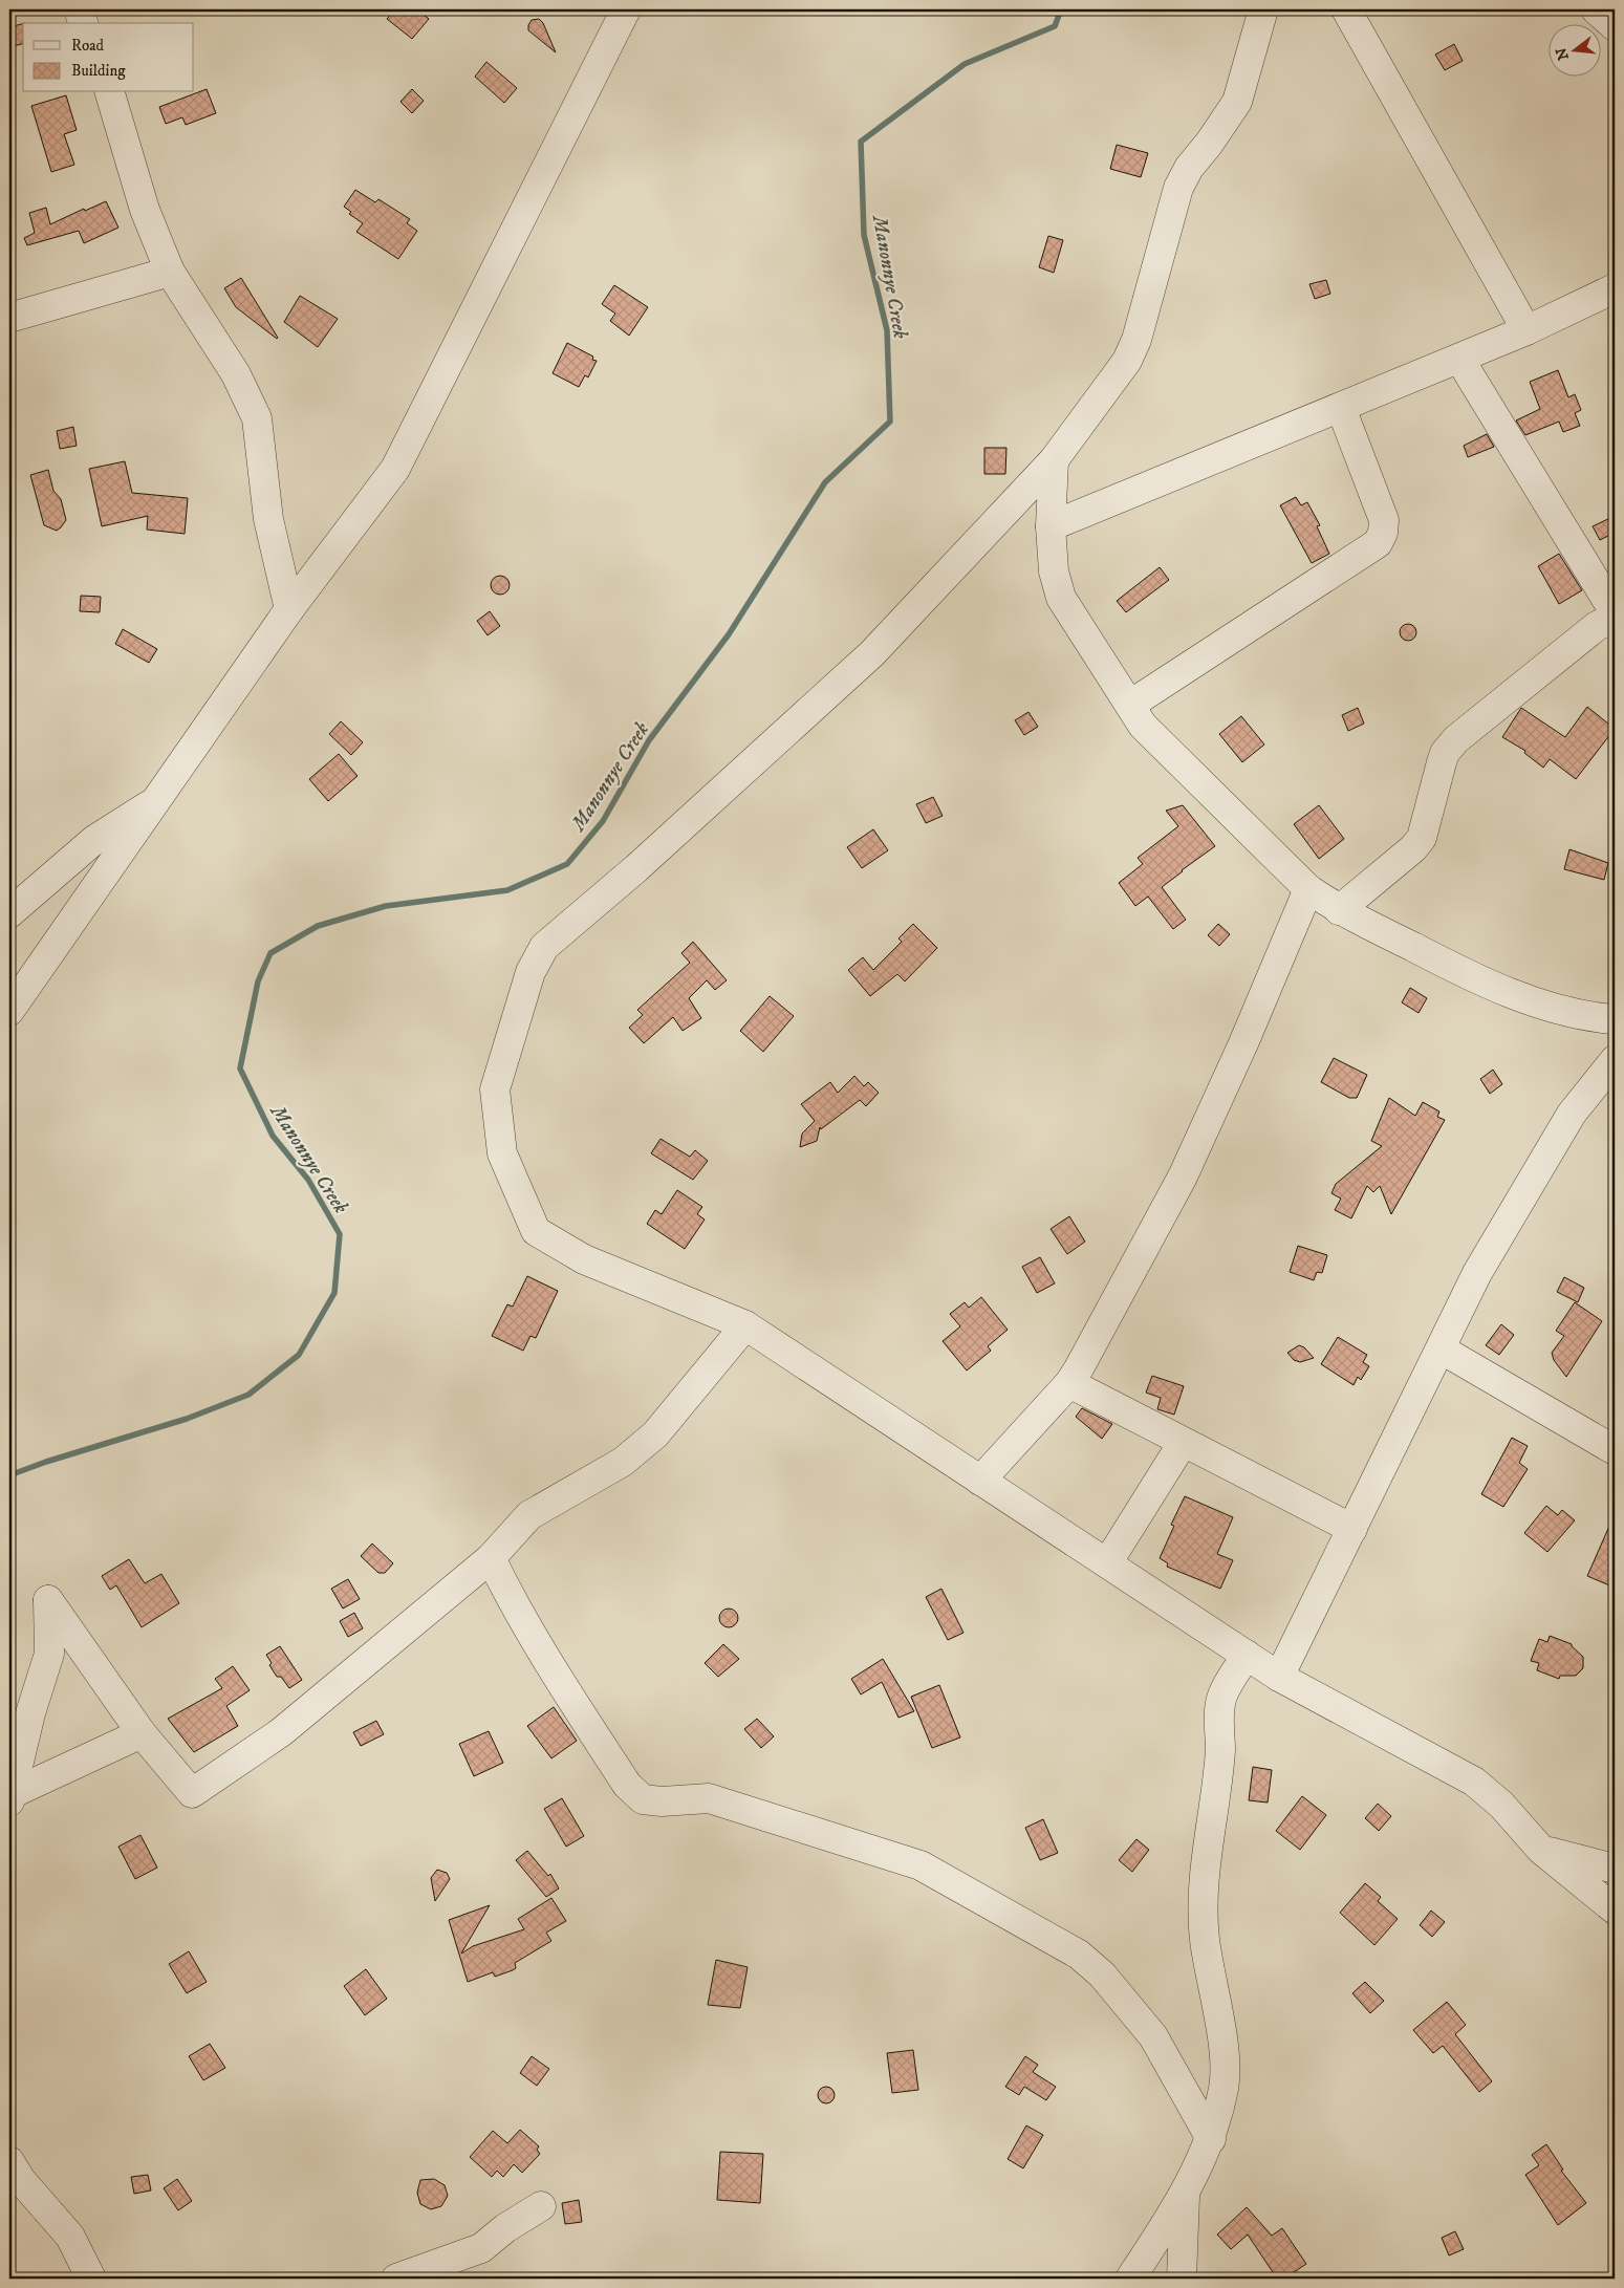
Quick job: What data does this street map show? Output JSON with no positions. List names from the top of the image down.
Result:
{
  "water": ["Manonnye Creek"],
  "legend": ["Road", "Building"],
  "north": "left"
}
